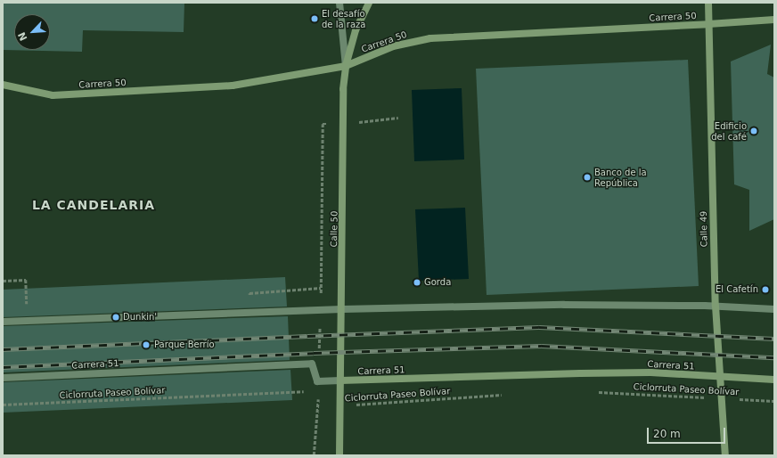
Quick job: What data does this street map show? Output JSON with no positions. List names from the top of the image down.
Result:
{
  "streets": {
    "main road": [
      "Carrera 50",
      "Calle 50",
      "Calle 49",
      "Carrera 51"
    ],
    "path": ["Ciclorruta Paseo Bolívar"]
  },
  "crossings": [
    ["Carrera 50", "Calle 50"],
    ["Carrera 50", "Calle 49"],
    ["Calle 50", "Carrera 51"],
    ["Calle 50", "Ciclorruta Paseo Bolívar"],
    ["Calle 49", "Carrera 51"],
    ["Calle 49", "Ciclorruta Paseo Bolívar"]
  ],
  "districts": ["LA CANDELARIA"],
  "places": [
    "El desafío de la raza",
    "Edificio del café",
    "Banco de la República",
    "Gorda",
    "El Cafetín",
    "Dunkin'",
    "Parque Berrío"
  ],
  "scale_bar": "20 m",
  "north": "bottom left"
}
